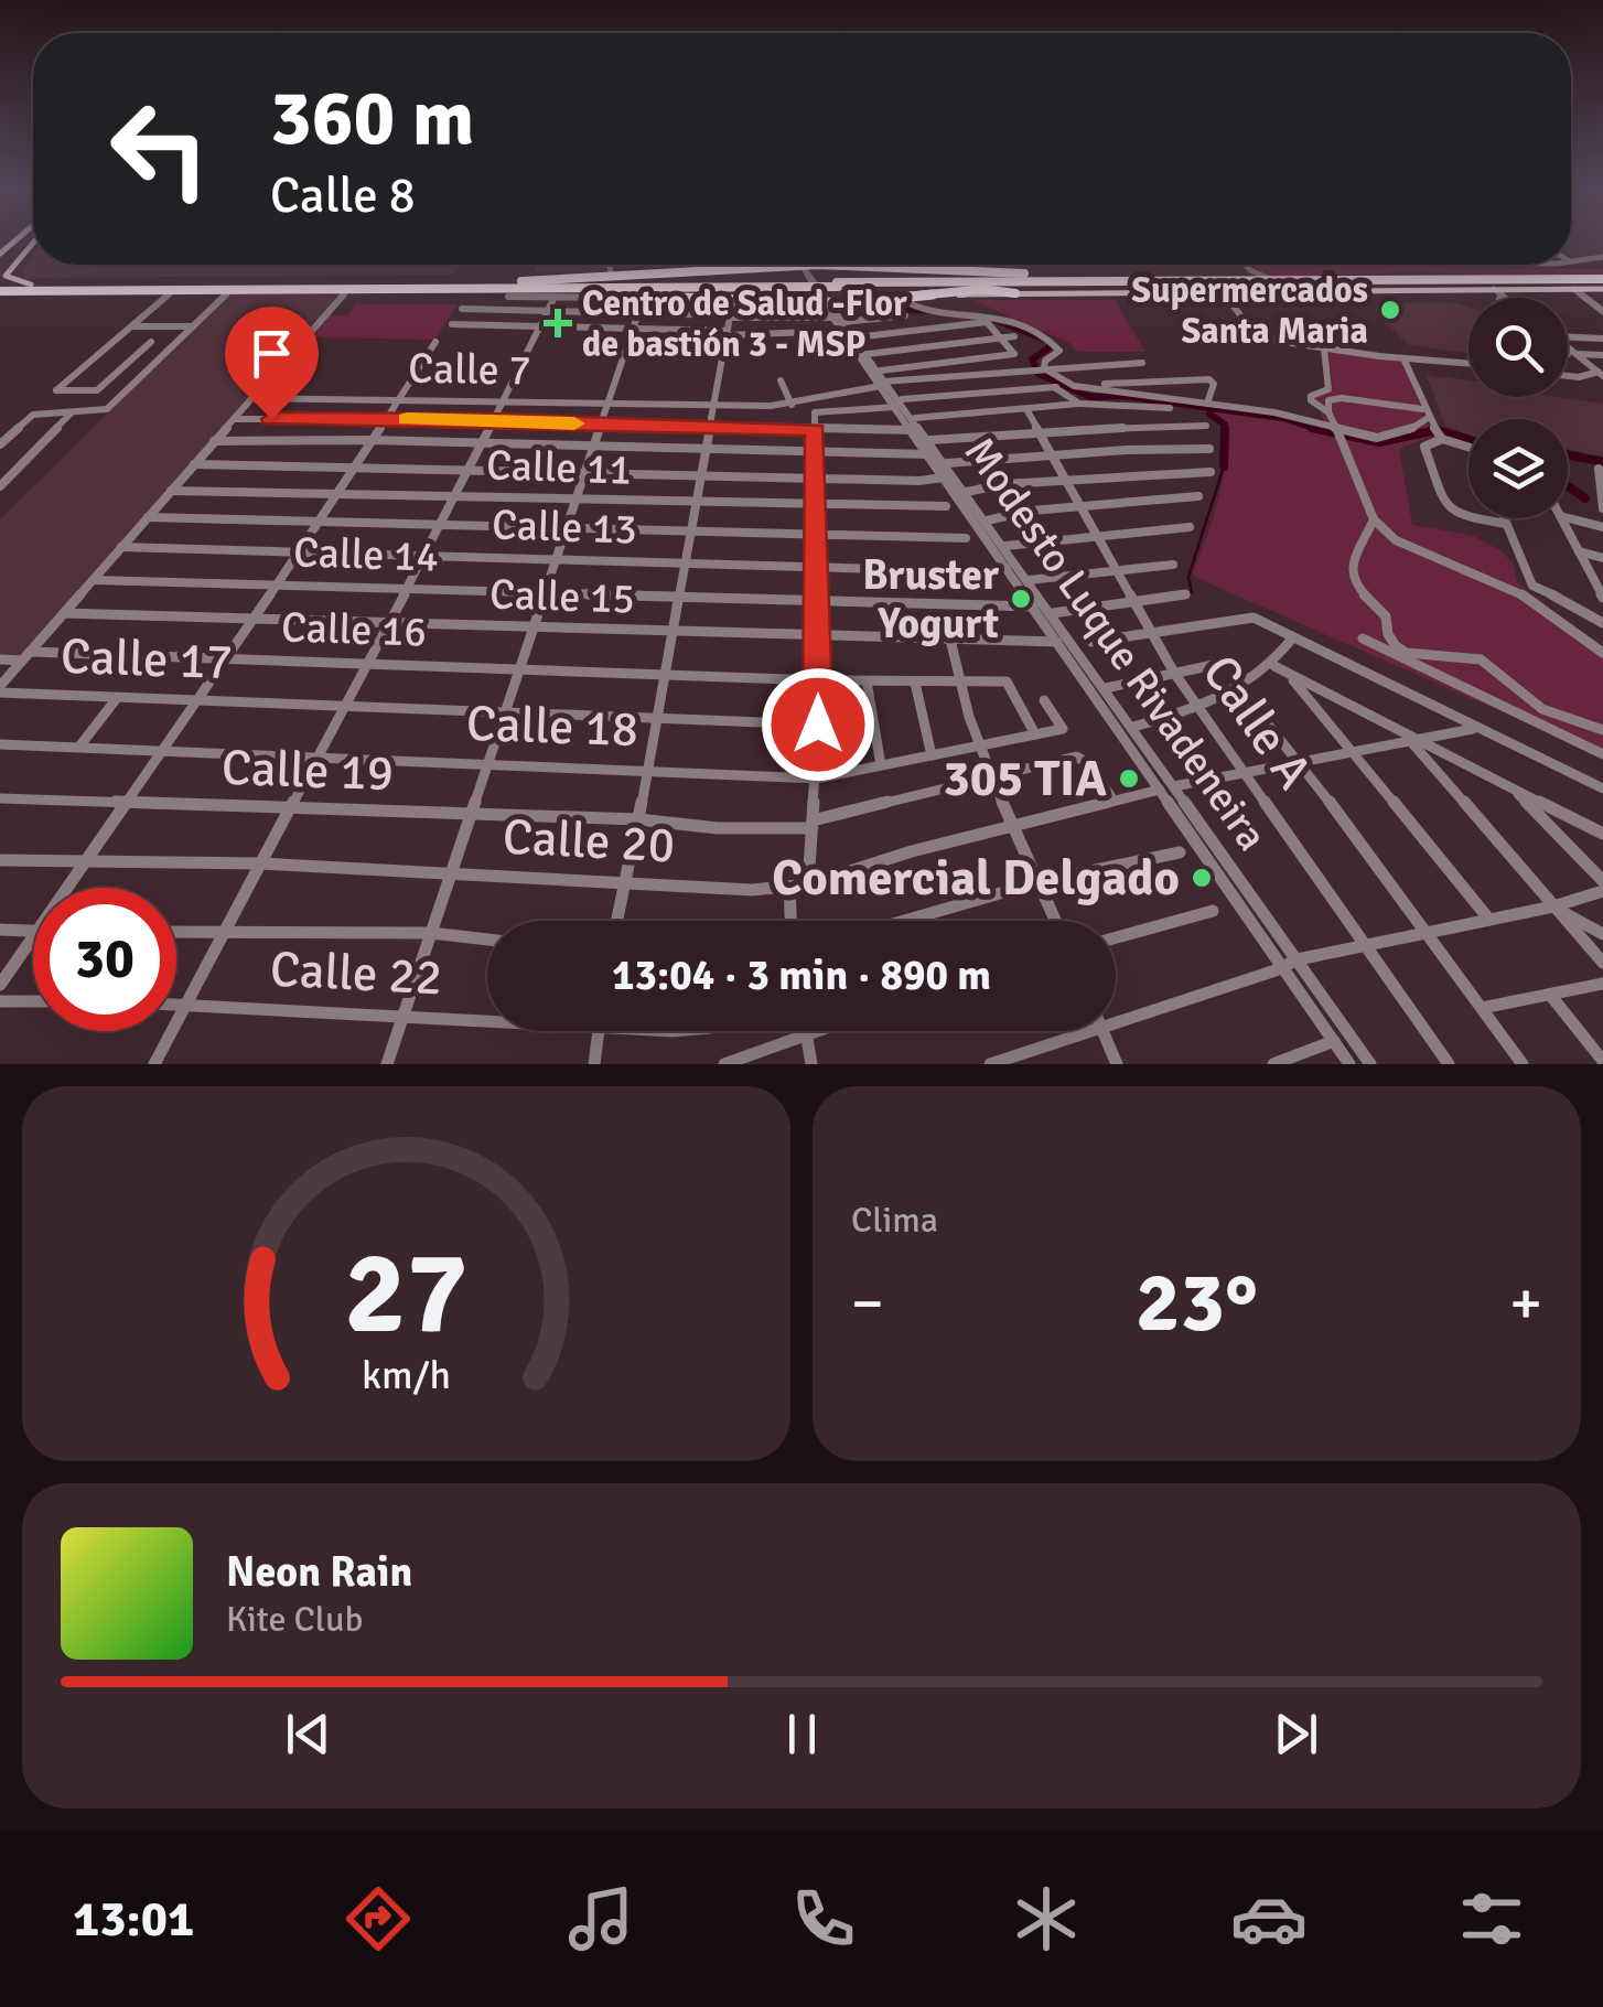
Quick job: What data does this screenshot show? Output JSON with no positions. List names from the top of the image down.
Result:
{
  "streets": {
    "street": [
      "Calle 7",
      "Calle 11",
      "Calle 13",
      "Calle 14",
      "Calle 15",
      "Calle 16",
      "Modesto Luque Rivadeneira",
      "Calle 17",
      "Calle A",
      "Calle 18",
      "Calle 19",
      "Calle 20",
      "Calle 22"
    ]
  },
  "crossings": [
    ["Calle 7", "Modesto Luque Rivadeneira"],
    ["Calle 13", "Modesto Luque Rivadeneira"],
    ["Calle 14", "Modesto Luque Rivadeneira"],
    ["Calle 15", "Modesto Luque Rivadeneira"],
    ["Calle 16", "Calle 18"],
    ["Modesto Luque Rivadeneira", "Calle 20"],
    ["Calle 19", "Calle 20"]
  ],
  "places": {
    "other": [
      "Supermercados Santa Maria",
      "Bruster Yogurt",
      "305 TIA",
      "Comercial Delgado"
    ],
    "health": ["Centro de Salud -Flor de bastión 3 - MSP"]
  },
  "page": {
    "turn": ["360 m", "Calle 8"],
    "limit": "30",
    "trip": "13:04 · 3 min · 890 m",
    "tile": "Clima",
    "heat": ["−", "23°", "+"],
    "song": ["Neon Rain", "Kite Club"],
    "tabs": "13:01",
    "gauge": ["27", "km/h"]
  }
}
